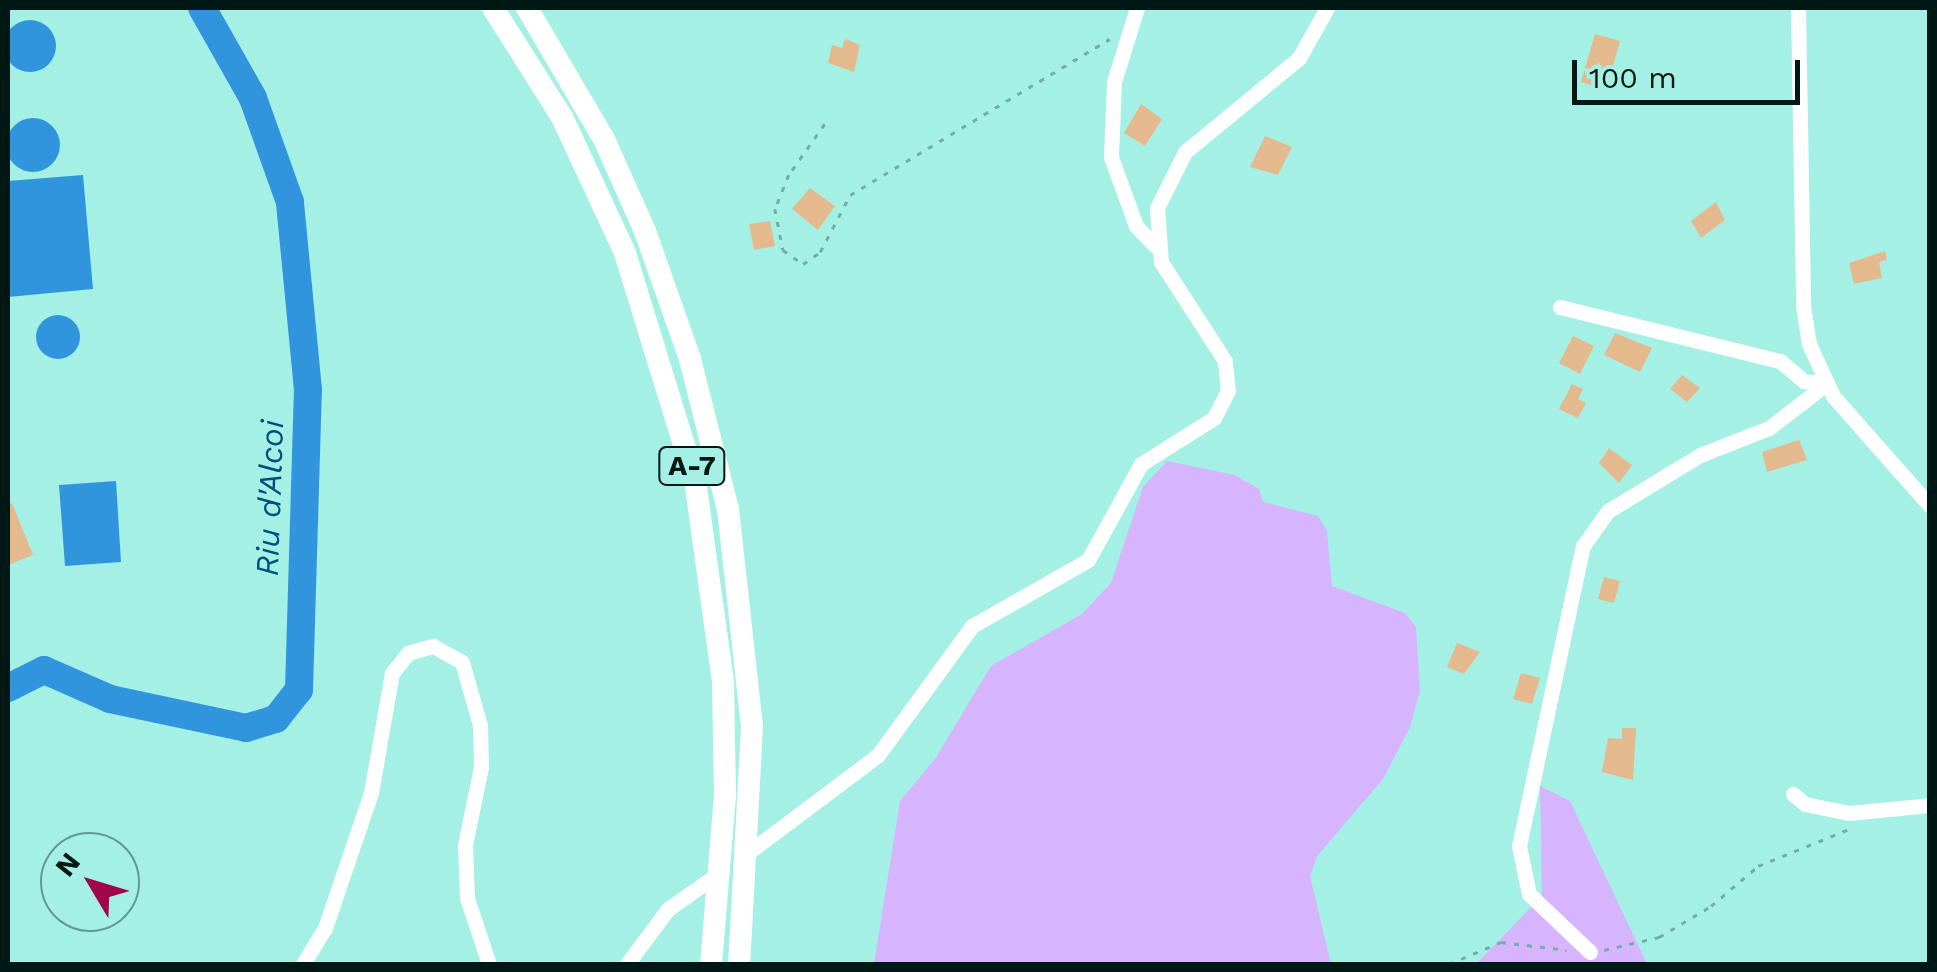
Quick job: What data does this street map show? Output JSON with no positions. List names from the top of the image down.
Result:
{
  "streets": {
    "highway": ["A-7"]
  },
  "water": ["Riu d'Alcoi"],
  "scale_bar": "100 m",
  "north": "top left"
}
